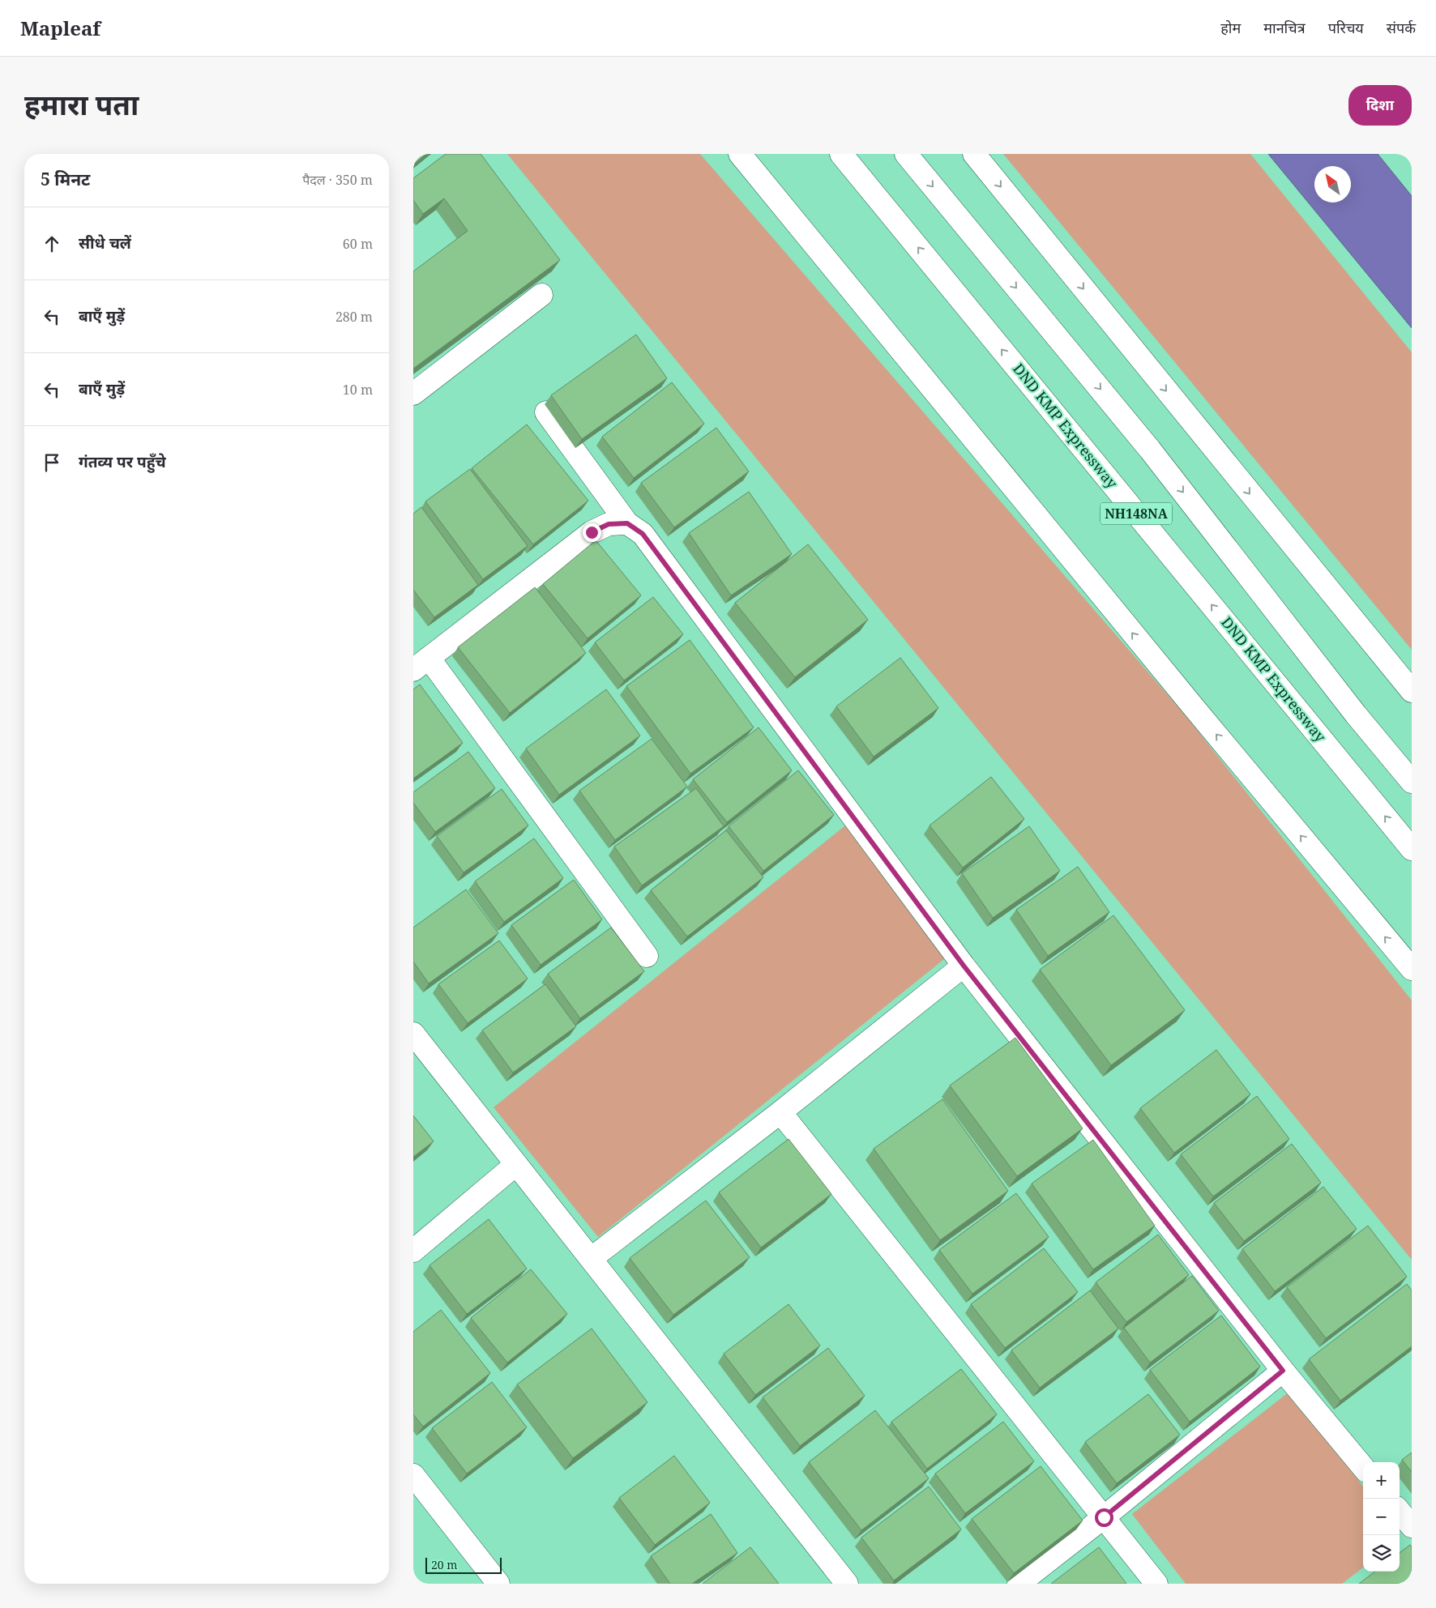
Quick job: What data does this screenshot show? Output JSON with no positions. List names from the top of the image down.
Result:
{
  "streets": {
    "main road": ["DND KMP Expressway", "NH148NA"]
  },
  "scale_bar": "20 m",
  "north": "top left",
  "page": {
    "header": "Mapleaf",
    "nav": [
      "होम",
      "मानचित्र",
      "परिचय",
      "संपर्क"
    ],
    "title": "हमारा पता",
    "buttons": "दिशा",
    "heading": ["5 मिनट", "पैदल · 350 m"],
    "list": [
      ["सीधे चलें", "60 m"],
      ["बाएँ मुड़ें", "280 m"],
      ["बाएँ मुड़ें", "10 m"],
      "गंतव्य पर पहुँचे"
    ],
    "map_buttons": ["+", "−"],
    "scale": "20 m"
  }
}
